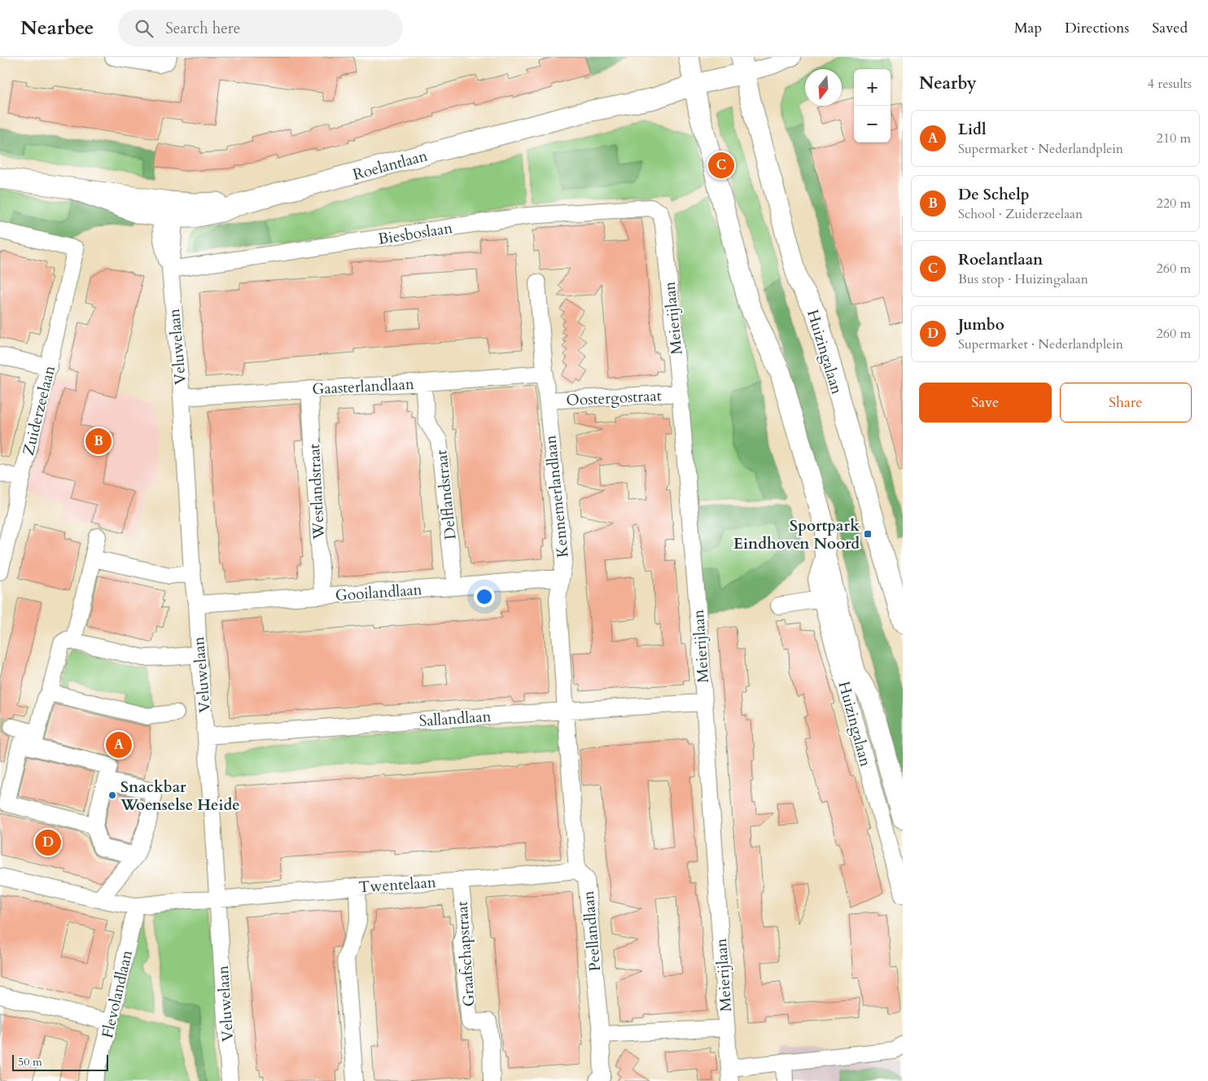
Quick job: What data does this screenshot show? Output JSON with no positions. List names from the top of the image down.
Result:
{
  "streets": {
    "main road": ["Roelantlaan", "Huizingalaan"],
    "street": [
      "Biesboslaan",
      "Meierijlaan",
      "Veluwelaan",
      "Gaasterlandlaan",
      "Oostergostraat",
      "Zuiderzeelaan",
      "Westlandstraat",
      "Delflandstraat",
      "Kennemerlandlaan",
      "Gooilandlaan",
      "Sallandlaan",
      "Twentelaan",
      "Peellandlaan",
      "Graafschapstraat",
      "Flevolandlaan"
    ]
  },
  "crossings": [
    ["Roelantlaan", "Veluwelaan"],
    ["Roelantlaan", "Huizingalaan"],
    ["Biesboslaan", "Meierijlaan"],
    ["Biesboslaan", "Veluwelaan"],
    ["Meierijlaan", "Oostergostraat"],
    ["Meierijlaan", "Sallandlaan"],
    ["Veluwelaan", "Gaasterlandlaan"],
    ["Veluwelaan", "Gooilandlaan"],
    ["Veluwelaan", "Sallandlaan"],
    ["Veluwelaan", "Twentelaan"],
    ["Gaasterlandlaan", "Westlandstraat"],
    ["Gaasterlandlaan", "Delflandstraat"],
    ["Gaasterlandlaan", "Kennemerlandlaan"],
    ["Oostergostraat", "Kennemerlandlaan"],
    ["Westlandstraat", "Gooilandlaan"],
    ["Delflandstraat", "Gooilandlaan"],
    ["Kennemerlandlaan", "Gooilandlaan"],
    ["Kennemerlandlaan", "Sallandlaan"],
    ["Kennemerlandlaan", "Peellandlaan"],
    ["Sallandlaan", "Peellandlaan"],
    ["Twentelaan", "Peellandlaan"],
    ["Twentelaan", "Graafschapstraat"],
    ["Twentelaan", "Flevolandlaan"]
  ],
  "places": {
    "transit": ["Sportpark Eindhoven Noord"],
    "other": ["Snackbar Woenselse Heide"]
  },
  "scale_bar": "50 m",
  "north": "bottom",
  "page": {
    "header": "Nearbee",
    "search": "Search here",
    "nav": ["Map", "Directions", "Saved"],
    "heading": ["Nearby", "4 results"],
    "map_buttons": ["+", "−"],
    "list": [
      {
        "mark": "A",
        "name": "Lidl",
        "note": "Supermarket · Nederlandplein",
        "value": "210 m"
      },
      {
        "mark": "B",
        "name": "De Schelp",
        "note": "School · Zuiderzeelaan",
        "value": "220 m"
      },
      {
        "mark": "C",
        "name": "Roelantlaan",
        "note": "Bus stop · Huizingalaan",
        "value": "260 m"
      },
      {
        "mark": "D",
        "name": "Jumbo",
        "note": "Supermarket · Nederlandplein",
        "value": "260 m"
      }
    ],
    "pins": [
      "C",
      "B",
      "A",
      "D"
    ],
    "buttons": ["Save", "Share"],
    "scale": "50 m"
  }
}
